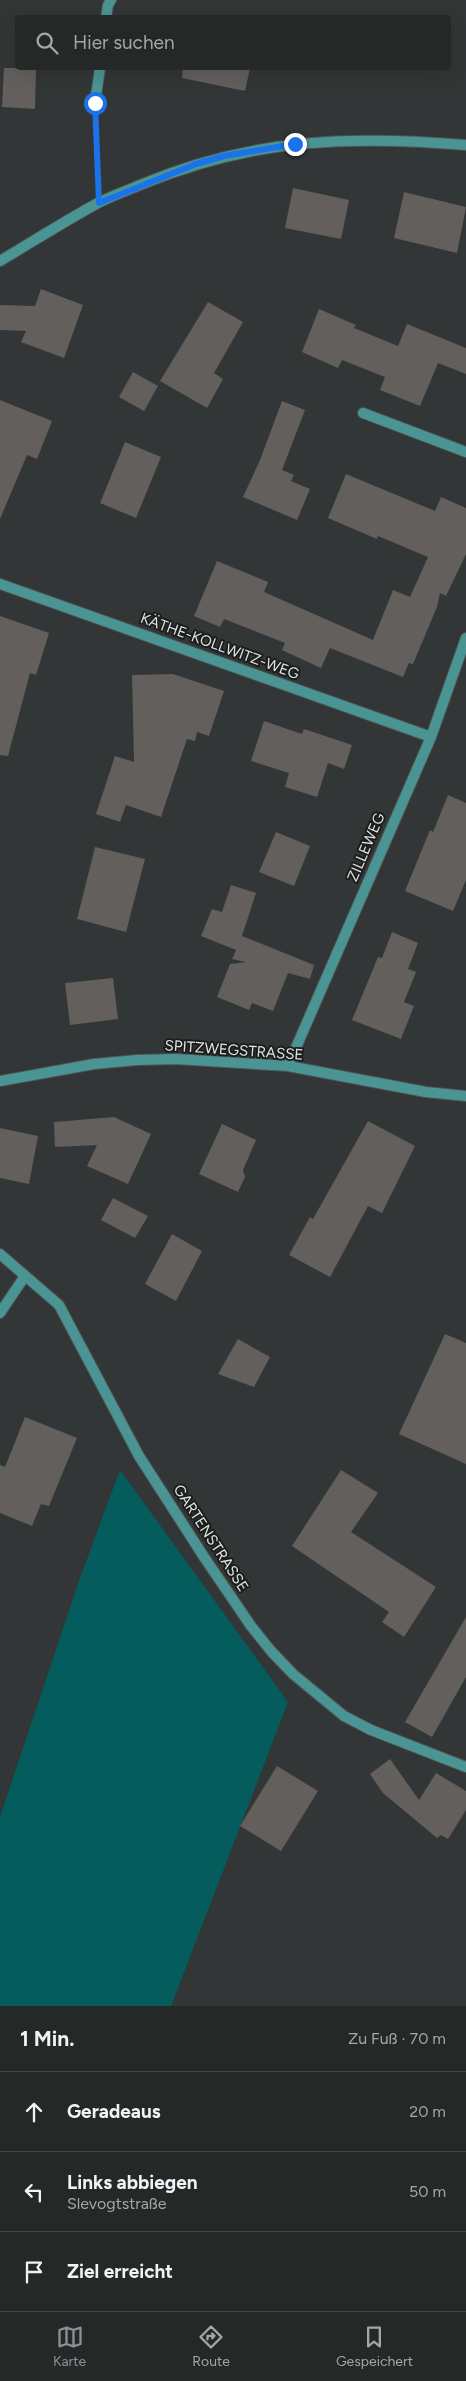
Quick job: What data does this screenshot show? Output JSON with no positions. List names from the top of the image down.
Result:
{
  "streets": {
    "street": [
      "KÄTHE-KOLLWITZ-WEG",
      "ZILLEWEG",
      "SPITZWEGSTRASSE",
      "GARTENSTRASSE"
    ]
  },
  "crossings": [
    ["KÄTHE-KOLLWITZ-WEG", "ZILLEWEG"],
    ["ZILLEWEG", "SPITZWEGSTRASSE"]
  ],
  "page": {
    "search": "Hier suchen",
    "heading": ["1 Min.", "Zu Fuß · 70 m"],
    "list": [
      ["Geradeaus", "20 m"],
      ["Links abbiegen", "Slevogtstraße", "50 m"],
      "Ziel erreicht"
    ],
    "nav": ["Karte", "Route", "Gespeichert"]
  }
}
